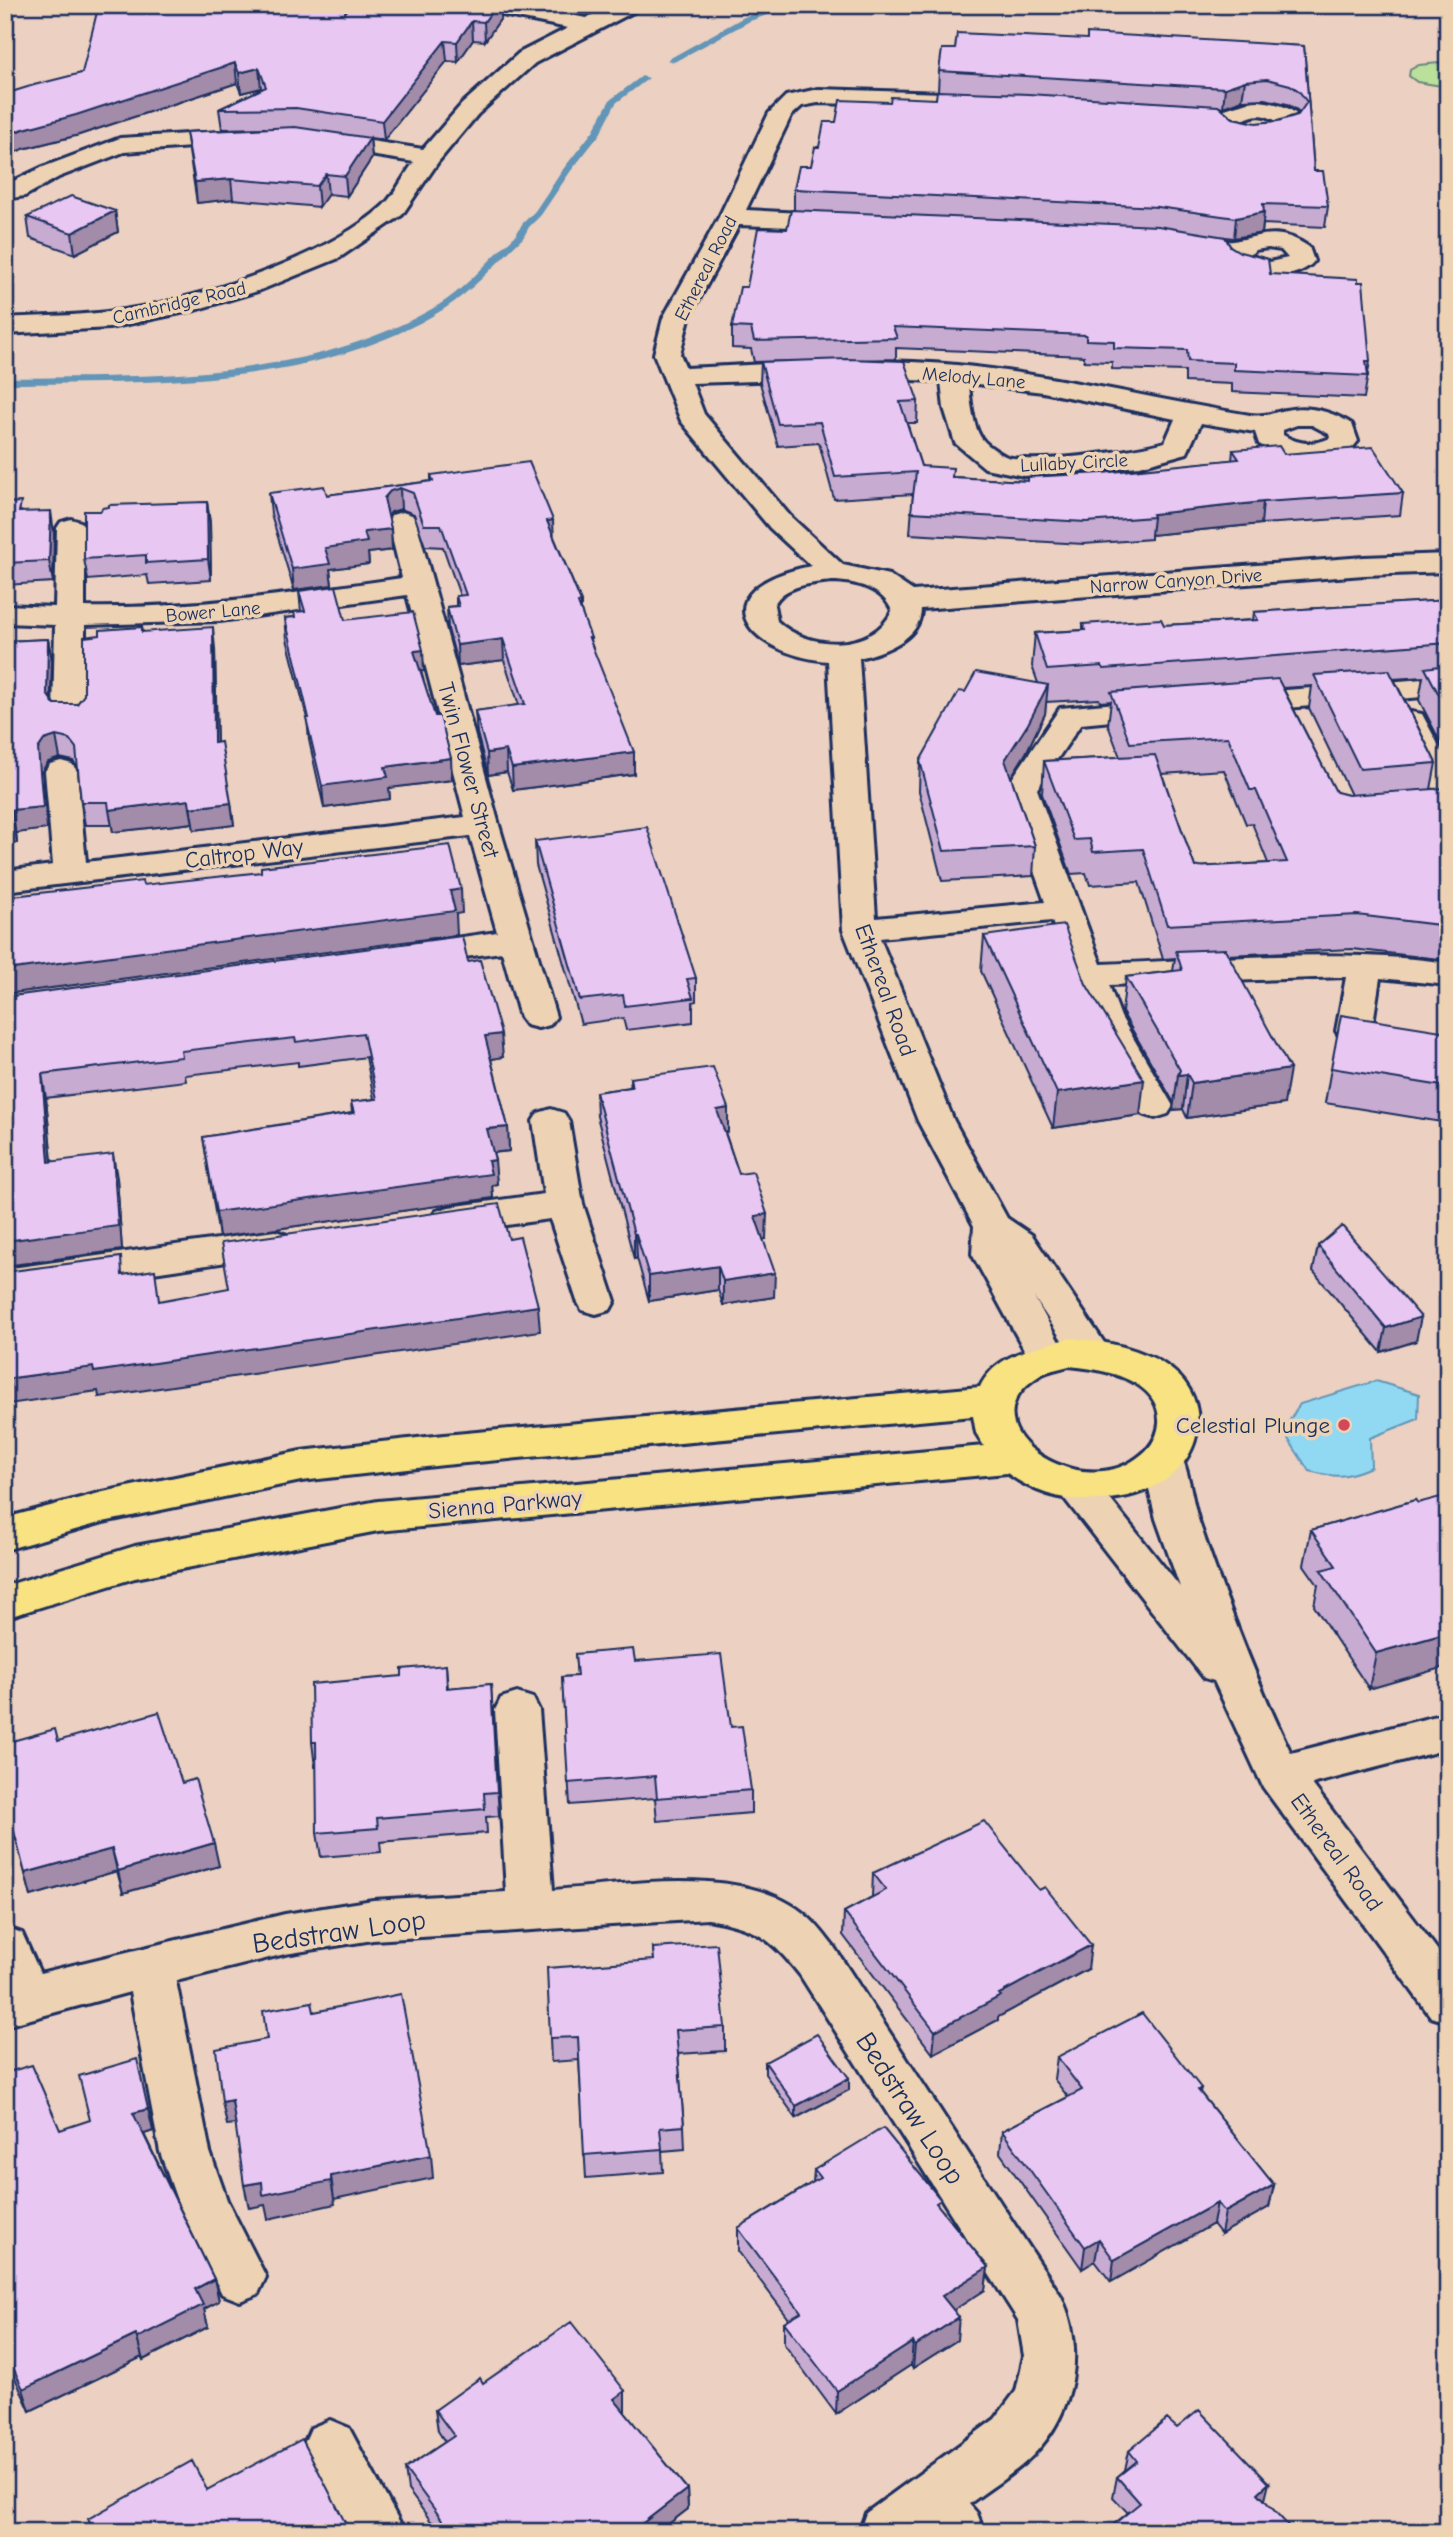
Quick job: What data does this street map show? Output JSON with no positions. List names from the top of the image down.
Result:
{
  "streets": {
    "main road": ["Sienna Parkway"],
    "street": [
      "Ethereal Road",
      "Cambridge Road",
      "Melody Lane",
      "Lullaby Circle",
      "Narrow Canyon Drive",
      "Bower Lane",
      "Twin Flower Street",
      "Caltrop Way",
      "Bedstraw Loop"
    ]
  },
  "crossings": [
    ["Ethereal Road", "Melody Lane"],
    ["Ethereal Road", "Sienna Parkway"],
    ["Melody Lane", "Lullaby Circle"],
    ["Bower Lane", "Twin Flower Street"],
    ["Twin Flower Street", "Caltrop Way"]
  ],
  "places": ["Celestial Plunge"]
}
